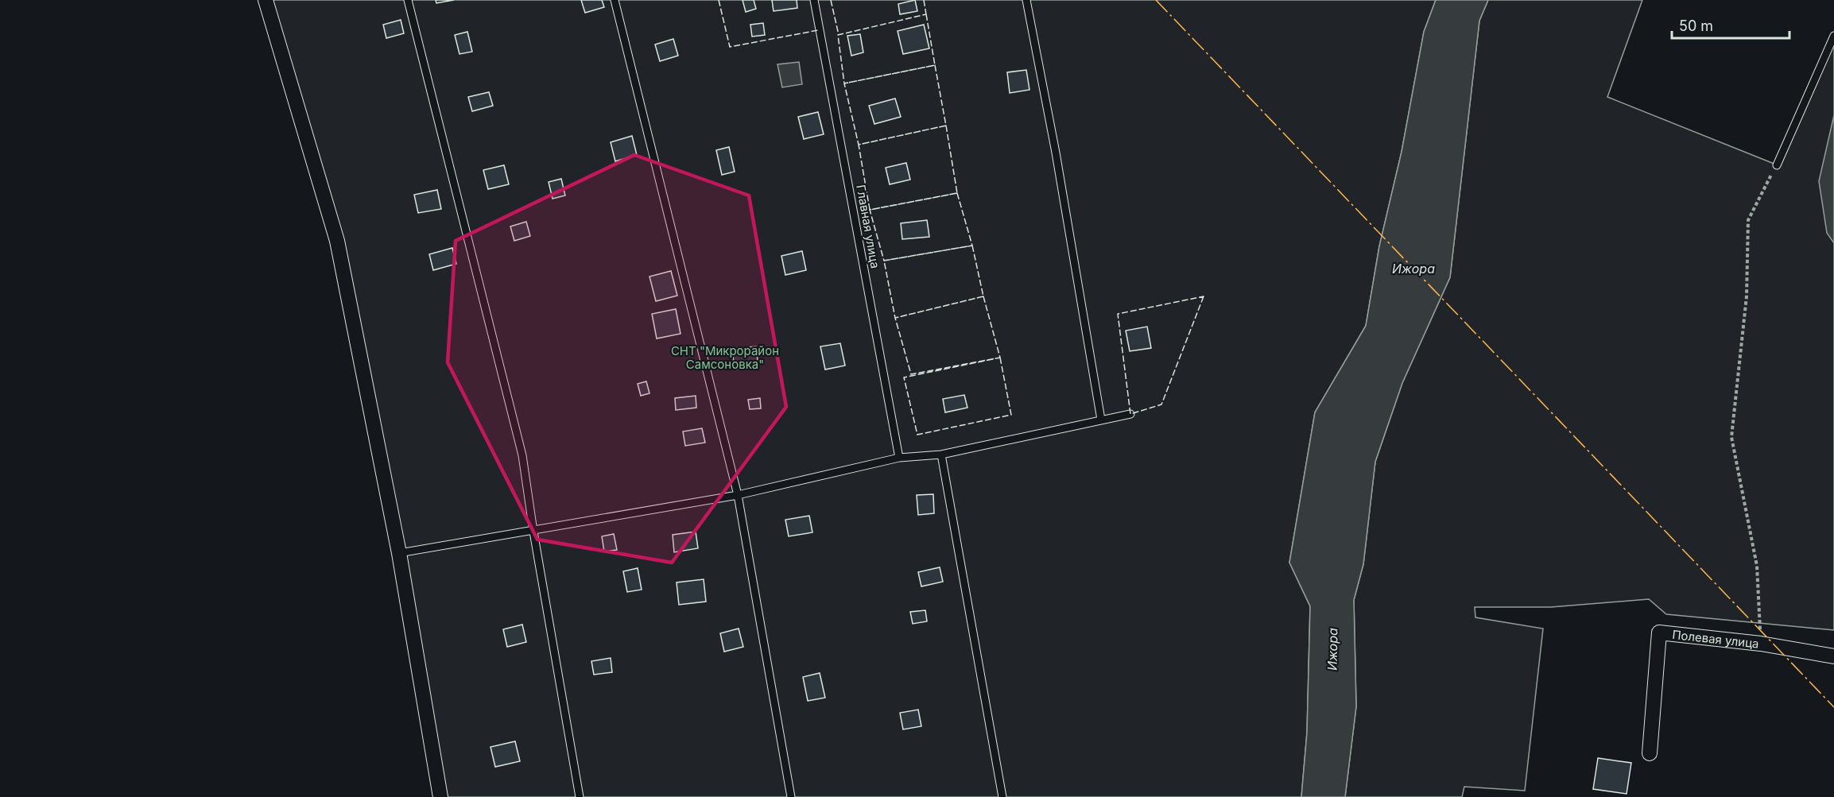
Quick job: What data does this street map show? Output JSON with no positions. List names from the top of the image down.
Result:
{
  "streets": {
    "street": ["Полевая улица"],
    "lane": ["Главная улица"]
  },
  "water": ["Ижора"],
  "parks": ["СНТ \"Микрорайон Самсоновка\""],
  "scale_bar": "50 m"
}
